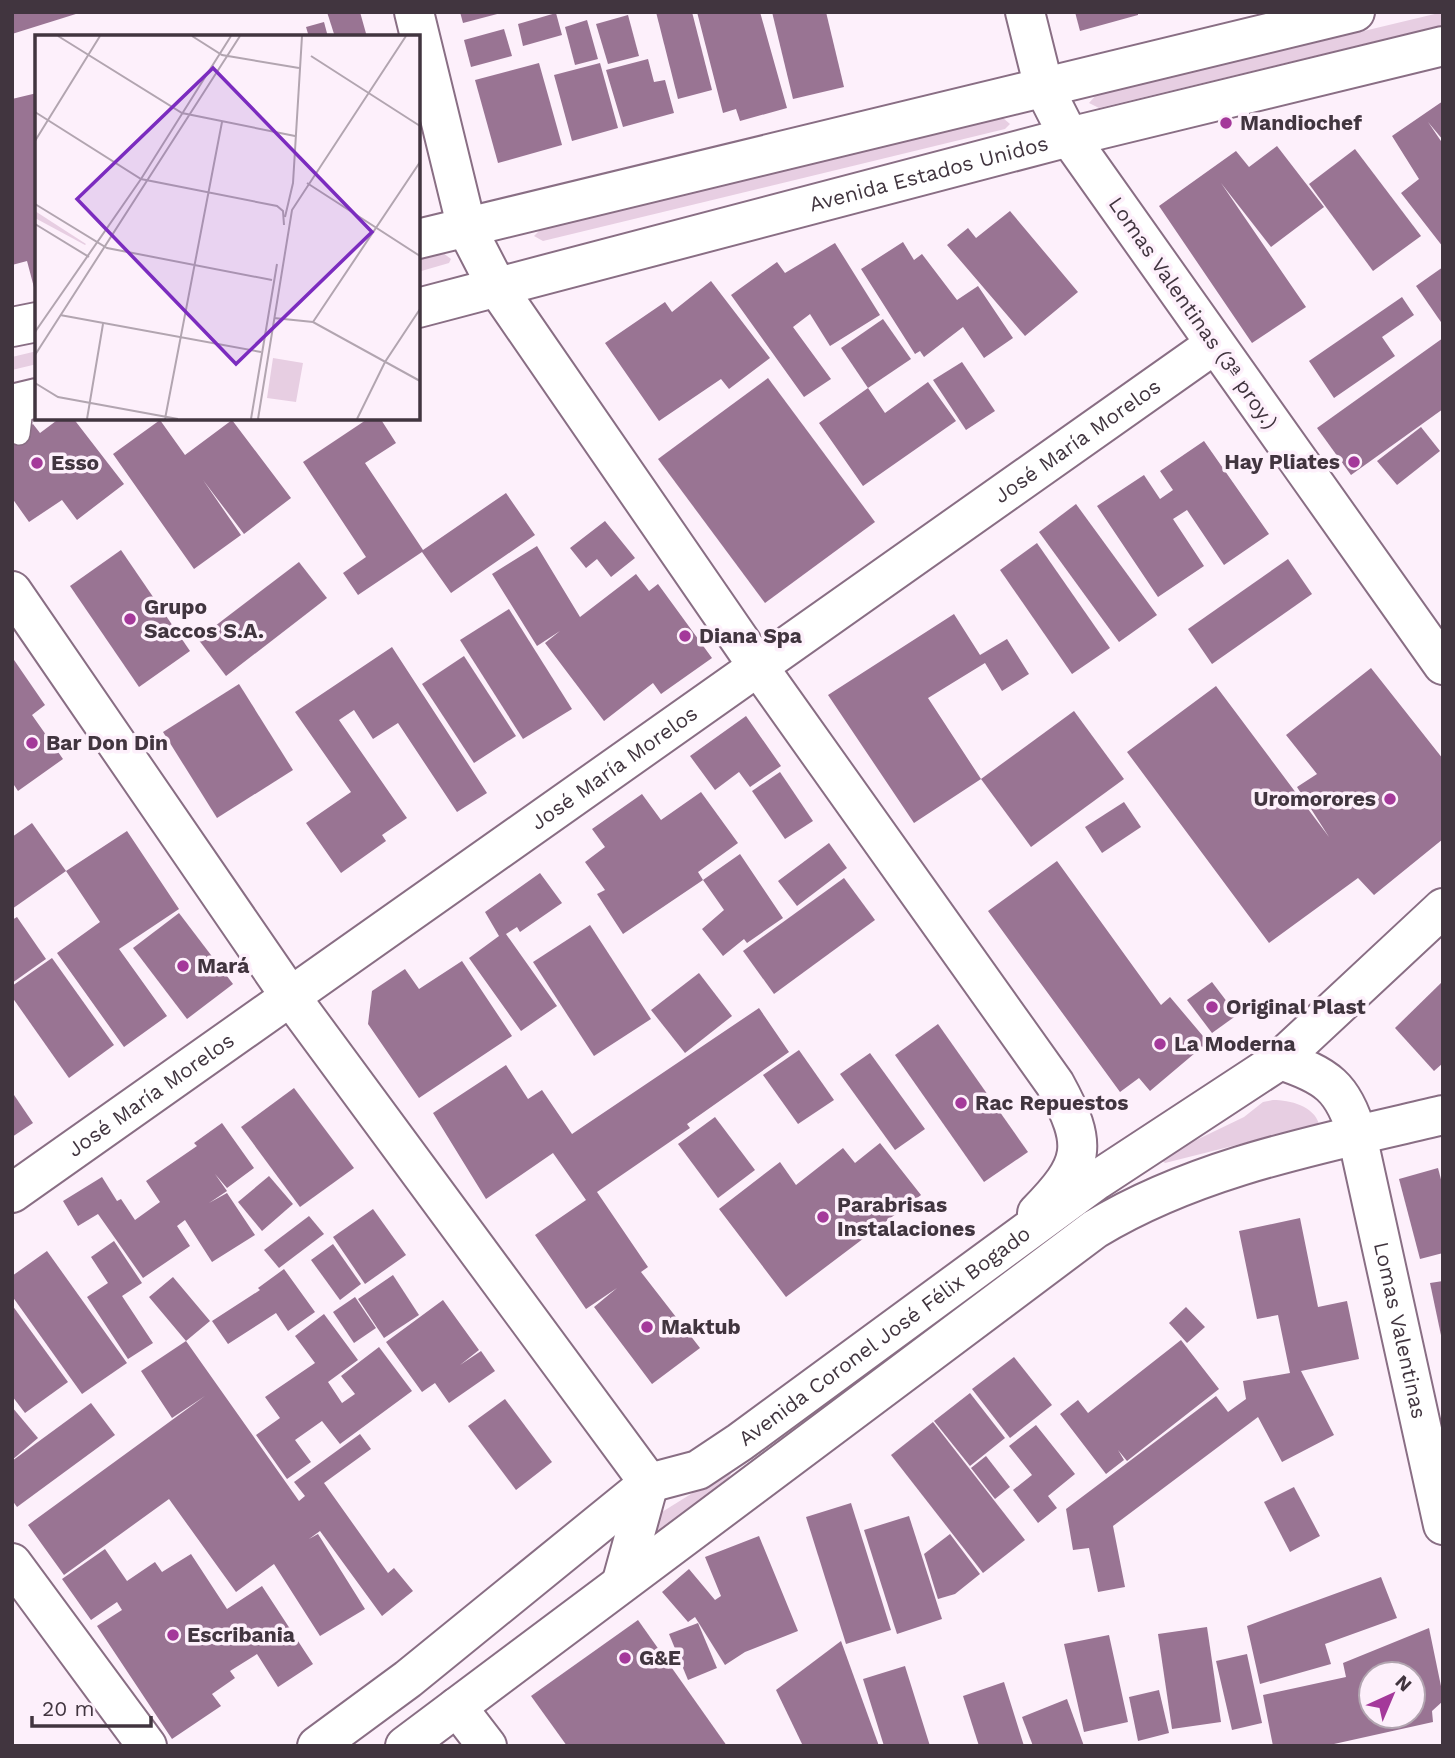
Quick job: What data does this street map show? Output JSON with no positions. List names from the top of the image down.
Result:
{
  "streets": {
    "main road": [
      "Avenida Estados Unidos",
      "Lomas Valentinas (3ª proy.)",
      "José María Morelos",
      "Lomas Valentinas",
      "Avenida Coronel José Félix Bogado"
    ]
  },
  "crossings": [
    ["Avenida Estados Unidos", "Lomas Valentinas (3ª proy.)"],
    ["Lomas Valentinas (3ª proy.)", "José María Morelos"],
    ["Lomas Valentinas", "Avenida Coronel José Félix Bogado"]
  ],
  "places": [
    "Mandiochef",
    "Hay Pliates",
    "Esso",
    "Grupo Saccos S.A.",
    "Diana Spa",
    "Bar Don Din",
    "Uromorores",
    "Mará",
    "Original Plast",
    "La Moderna",
    "Rac Repuestos",
    "Parabrisas Instalaciones",
    "Maktub",
    "Escribania",
    "G&E"
  ],
  "scale_bar": "20 m",
  "north": "top right"
}
